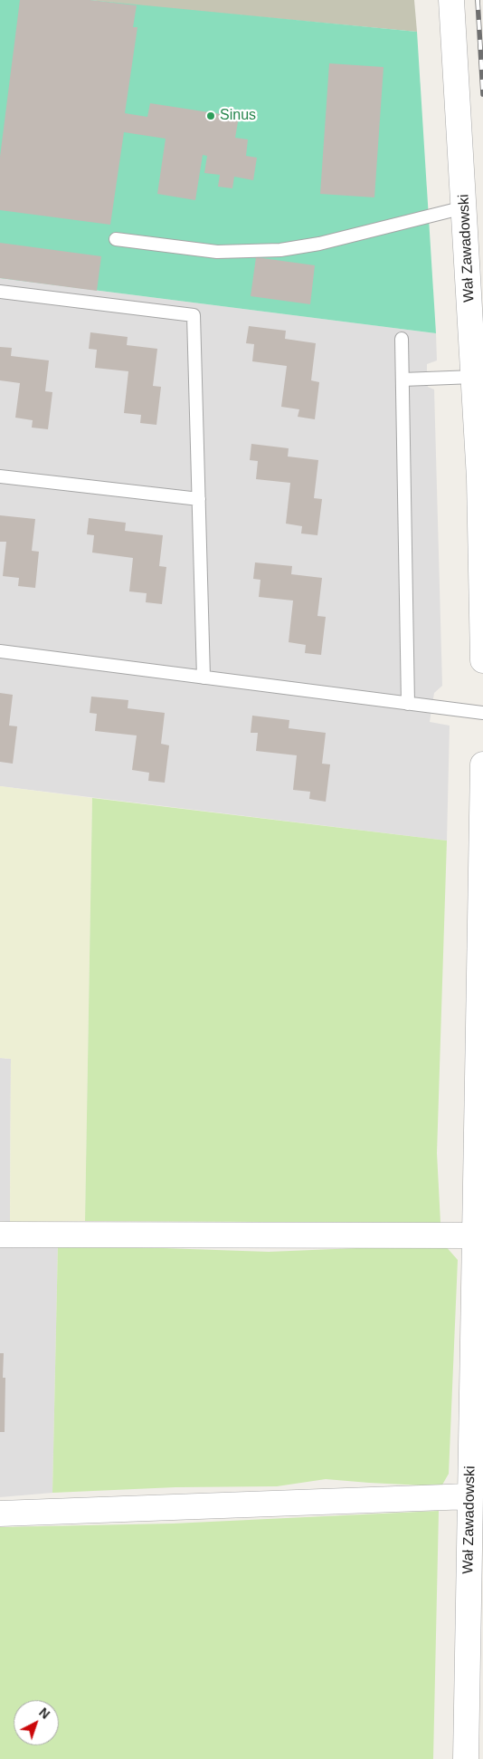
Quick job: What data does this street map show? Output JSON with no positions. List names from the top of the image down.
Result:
{
  "streets": {
    "street": ["Wał Zawadowski"]
  },
  "places": ["Sinus"],
  "north": "top right"
}
